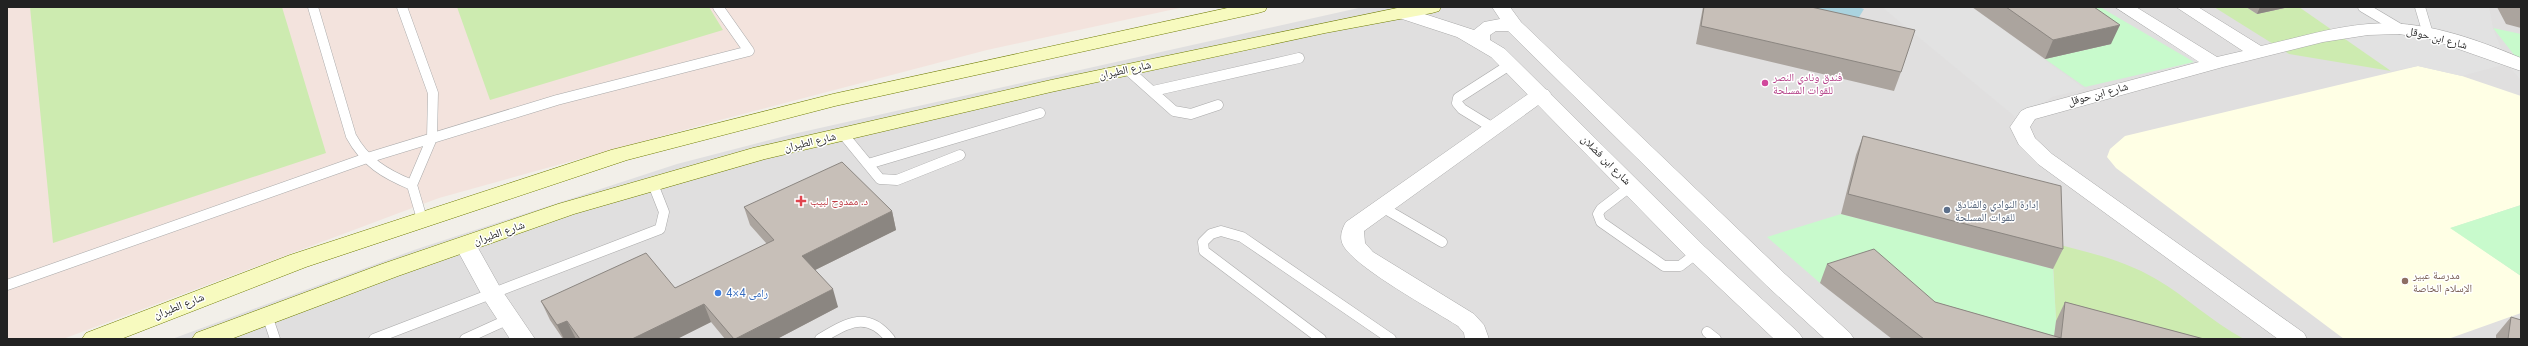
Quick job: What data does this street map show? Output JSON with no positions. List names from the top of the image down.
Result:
{
  "streets": {
    "main road": ["شارع الطيران"],
    "street": ["شارع ابن حوقل", "شارع ابن فضلان"]
  },
  "crossings": [
    ["شارع الطيران", "شارع ابن فضلان"]
  ],
  "places": {
    "other": [
      "فندق ونادي النصر للقوات المسلحة",
      "إدارة النوادي والفنادق للقوات المسلحة",
      "مدرسة عبير الإسلام الخاصة",
      "رامى 4×4"
    ],
    "health": ["د. ممدوح لبيب"]
  }
}
